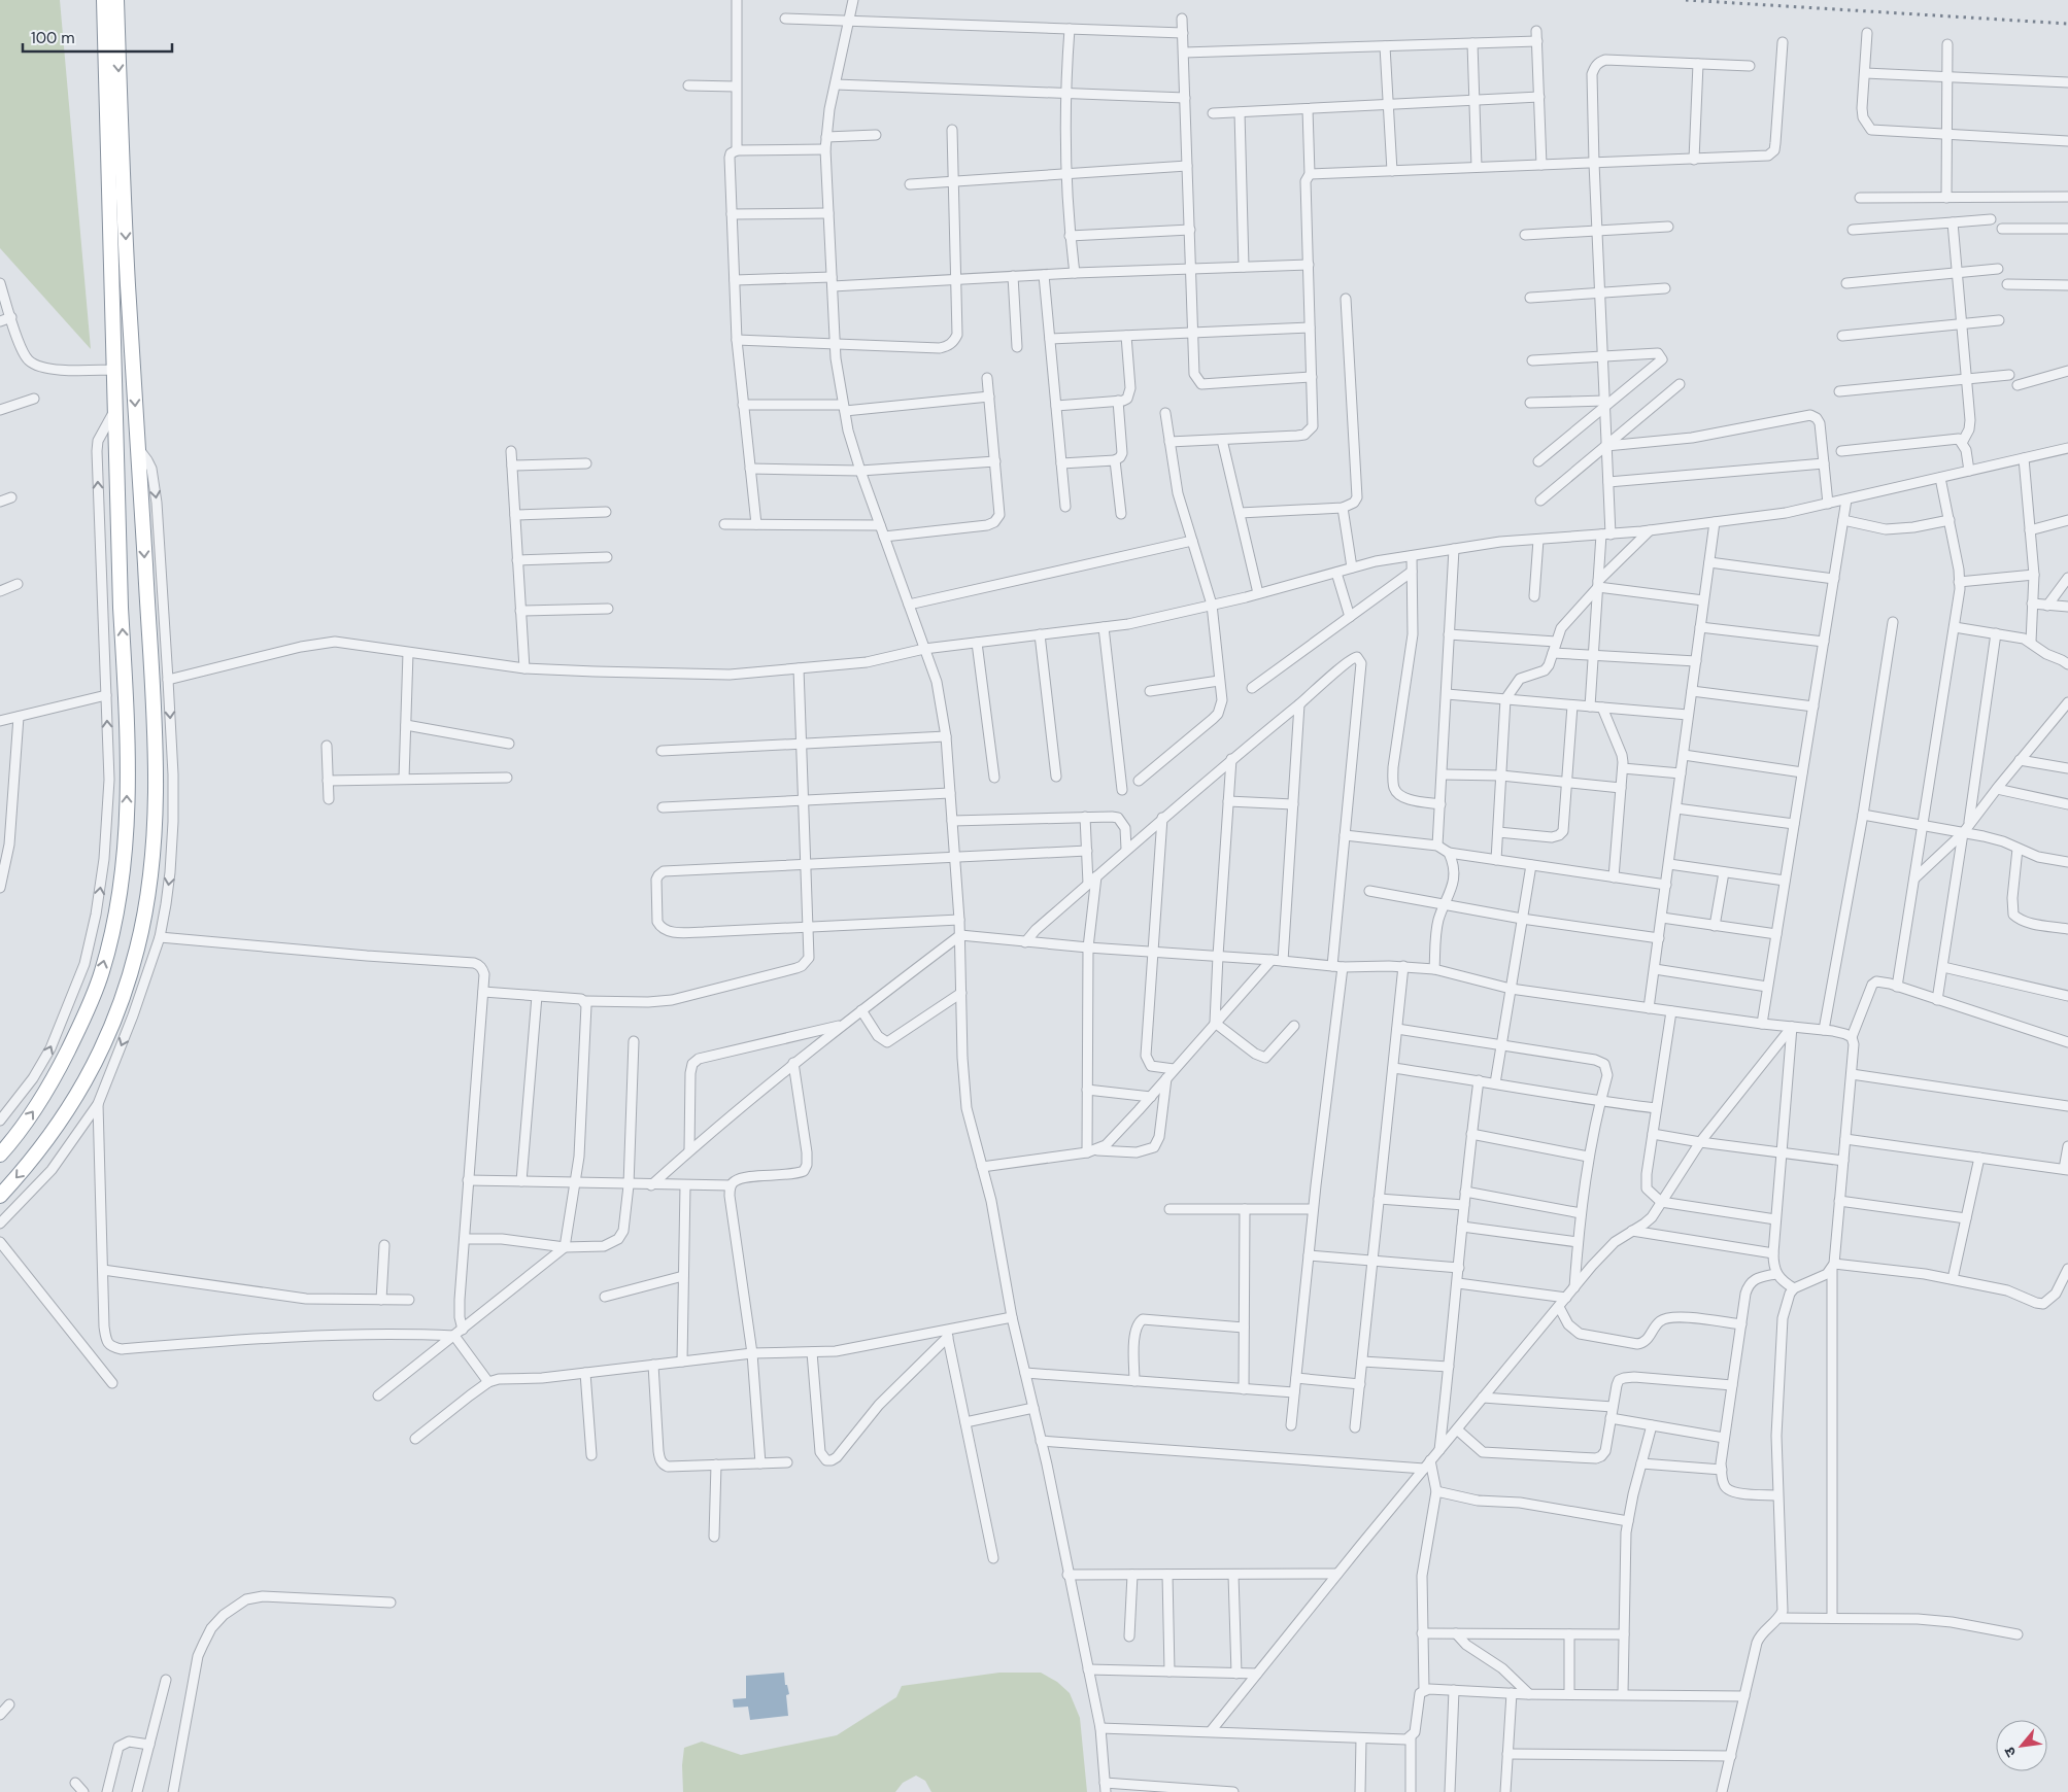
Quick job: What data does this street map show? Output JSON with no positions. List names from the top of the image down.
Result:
{
  "scale_bar": "100 m",
  "north": "bottom left"
}
